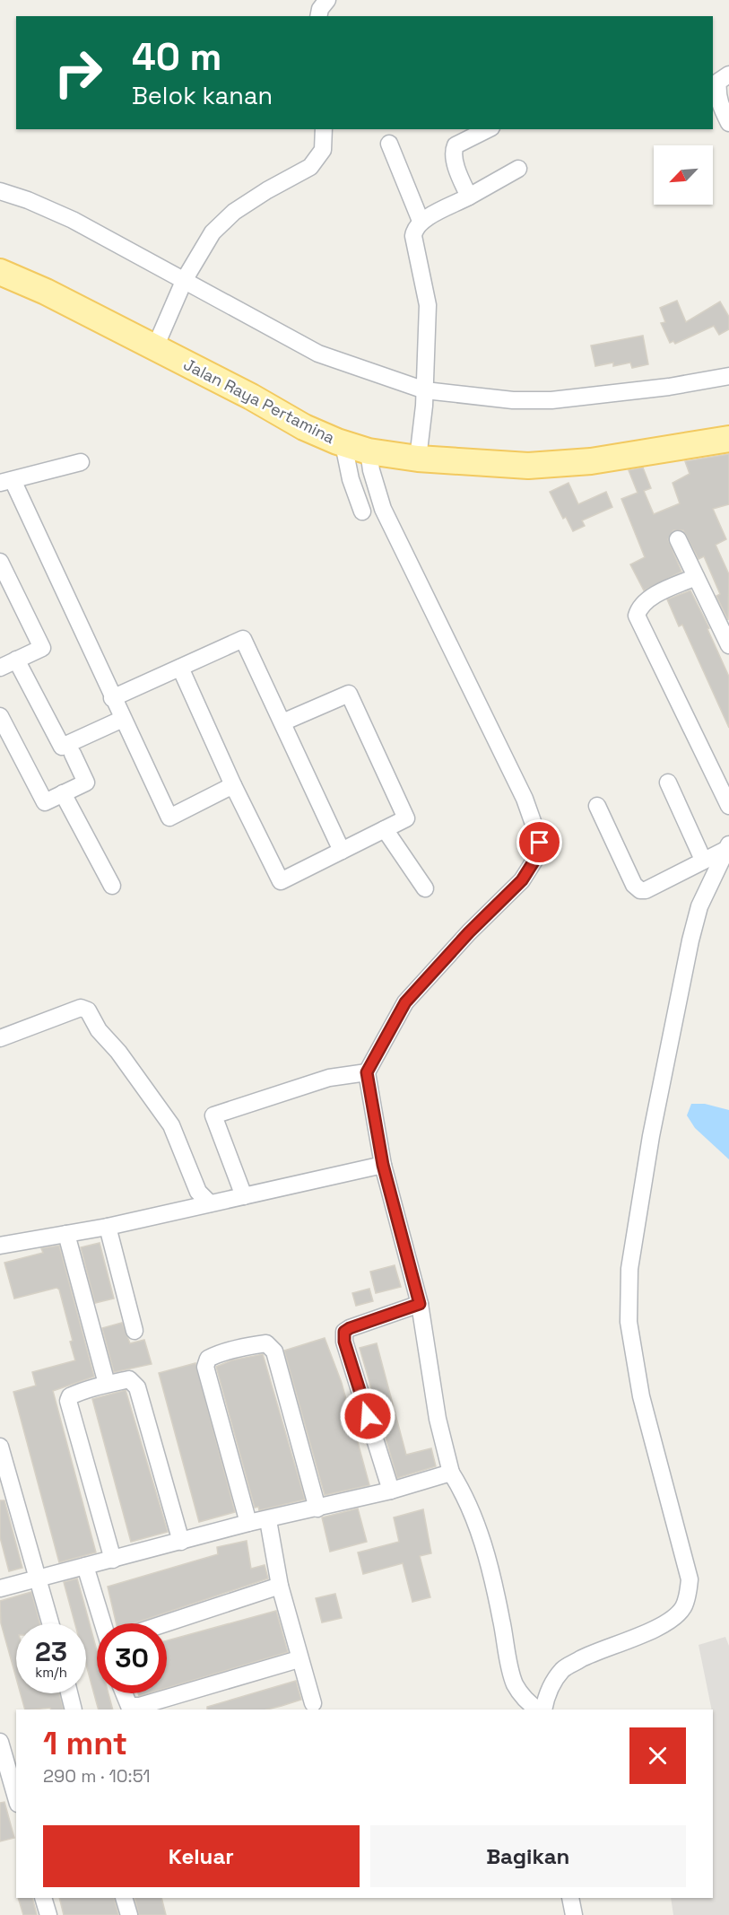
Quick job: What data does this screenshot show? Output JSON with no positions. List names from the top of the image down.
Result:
{
  "streets": {
    "main road": ["Jalan Raya Pertamina"]
  },
  "north": "bottom left",
  "page": {
    "turn": ["40 m", "Belok kanan"],
    "speed": "23 km/h",
    "limit": "30",
    "heading": ["1 mnt", "290 m · 10:51"],
    "buttons": ["Keluar", "Bagikan"]
  }
}
